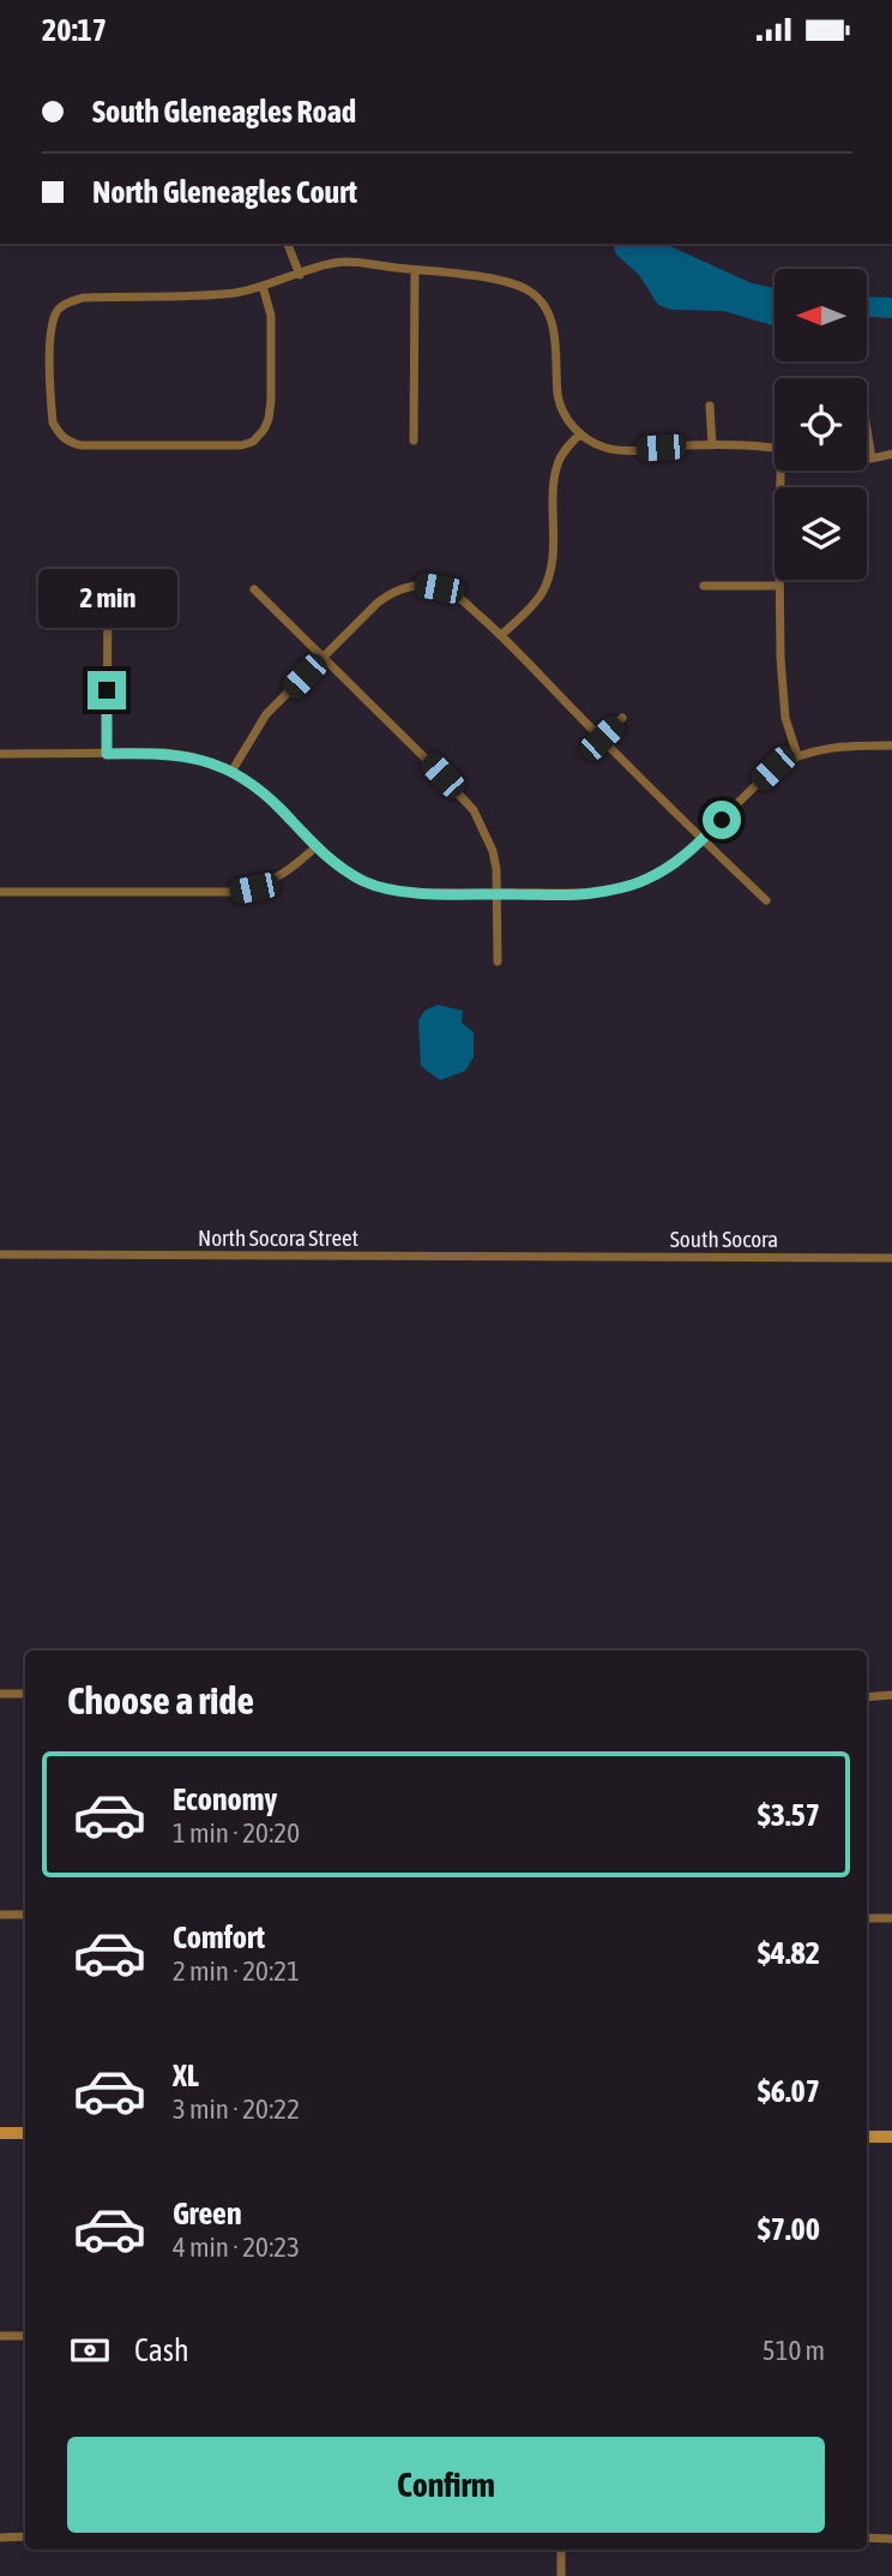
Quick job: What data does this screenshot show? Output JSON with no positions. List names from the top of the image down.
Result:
{
  "streets": {
    "street": ["North Socora Street", "South Socora"]
  },
  "crossings": [
    ["North Socora Street", "South Socora"]
  ],
  "north": "left",
  "page": {
    "status": "20:17",
    "banner": ["South Gleneagles Road", "North Gleneagles Court"],
    "bubble": "2 min",
    "heading": "Choose a ride",
    "list": [
      {
        "name": "Economy",
        "note": "1 min · 20:20",
        "value": "$3.57"
      },
      {
        "name": "Comfort",
        "note": "2 min · 20:21",
        "value": "$4.82"
      },
      {
        "name": "XL",
        "note": "3 min · 20:22",
        "value": "$6.07"
      },
      {
        "name": "Green",
        "note": "4 min · 20:23",
        "value": "$7.00"
      }
    ],
    "pay": ["Cash", "510 m"],
    "buttons": "Confirm"
  }
}
